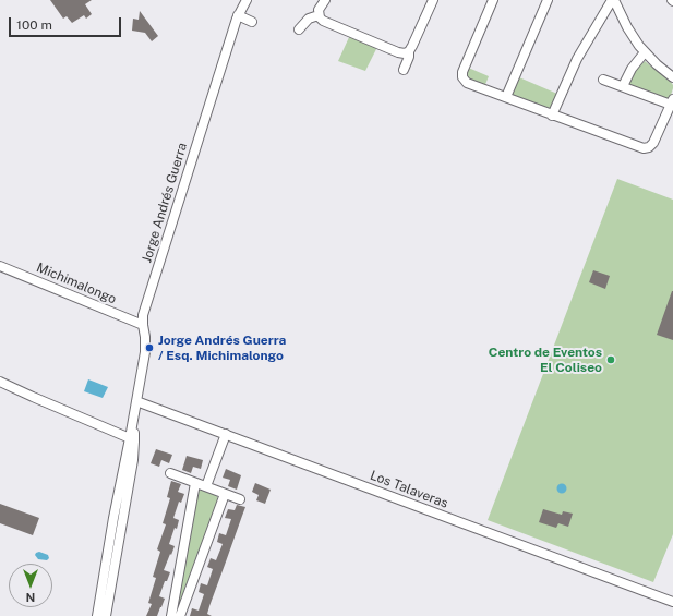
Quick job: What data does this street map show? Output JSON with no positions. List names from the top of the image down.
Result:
{
  "streets": {
    "street": ["Jorge Andrés Guerra", "Michimalongo", "Los Talaveras"]
  },
  "crossings": [
    ["Jorge Andrés Guerra", "Michimalongo"],
    ["Jorge Andrés Guerra", "Los Talaveras"]
  ],
  "places": ["Jorge Andrés Guerra / Esq. Michimalongo", "Centro de Eventos El Coliseo"],
  "scale_bar": "100 m",
  "north": "bottom"
}
